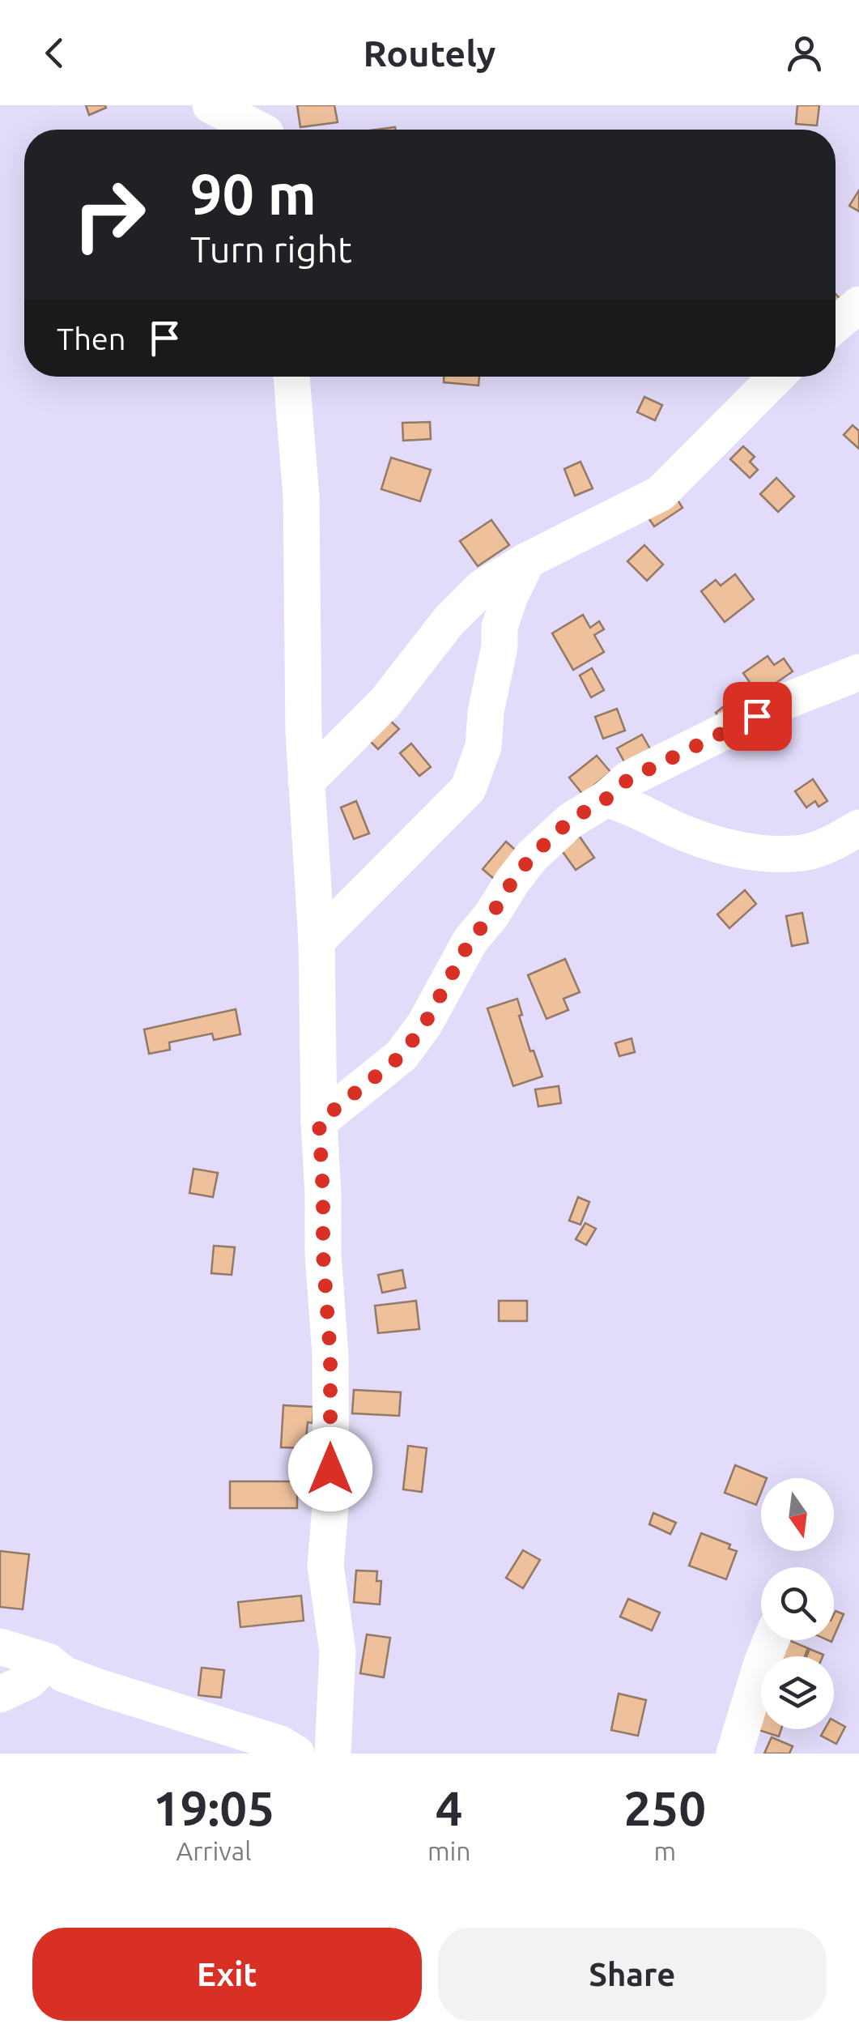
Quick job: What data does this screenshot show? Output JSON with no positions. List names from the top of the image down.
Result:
{
  "north": "bottom",
  "page": {
    "header": "Routely",
    "turn": ["90 m", "Turn right"],
    "then": "Then",
    "eta": [
      "19:05",
      "Arrival",
      "4",
      "min",
      "250",
      "m"
    ],
    "buttons": ["Exit", "Share"]
  }
}
